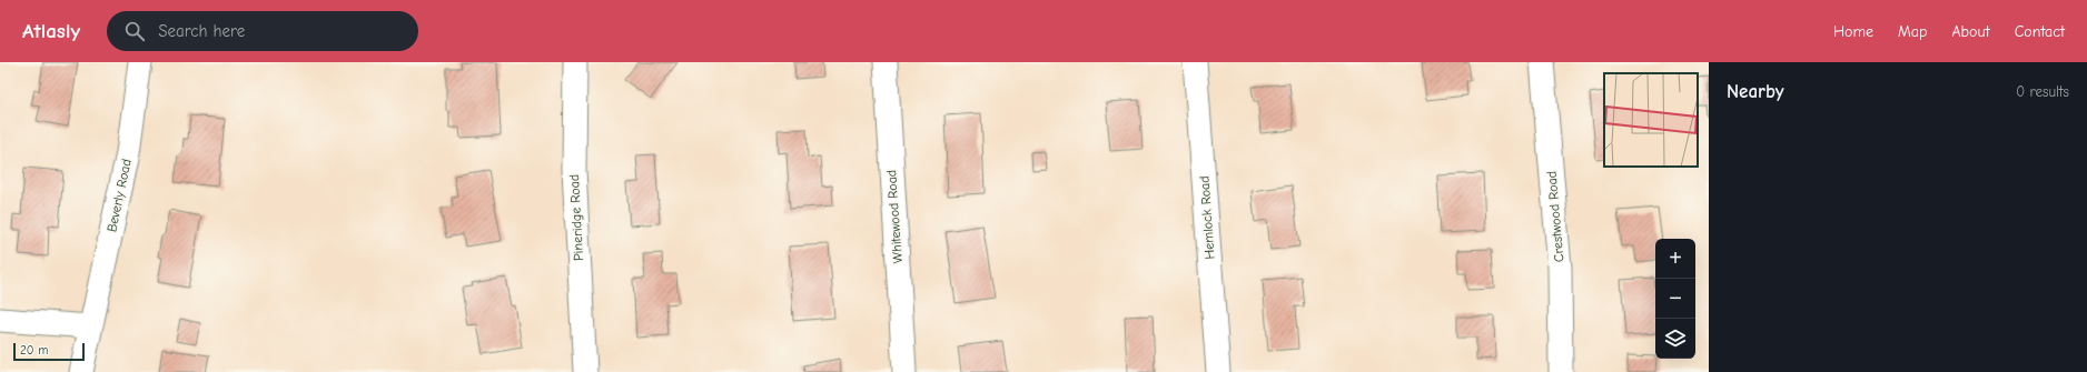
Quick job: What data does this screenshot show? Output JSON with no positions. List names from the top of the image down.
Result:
{
  "streets": {
    "street": [
      "Beverly Road",
      "Whitewood Road",
      "Crestwood Road",
      "Pineridge Road",
      "Hemlock Road"
    ]
  },
  "scale_bar": "20 m",
  "page": {
    "header": "Atlasly",
    "search": "Search here",
    "nav": [
      "Home",
      "Map",
      "About",
      "Contact"
    ],
    "heading": ["Nearby", "0 results"],
    "map_buttons": ["+", "−"],
    "scale": "20 m"
  }
}
